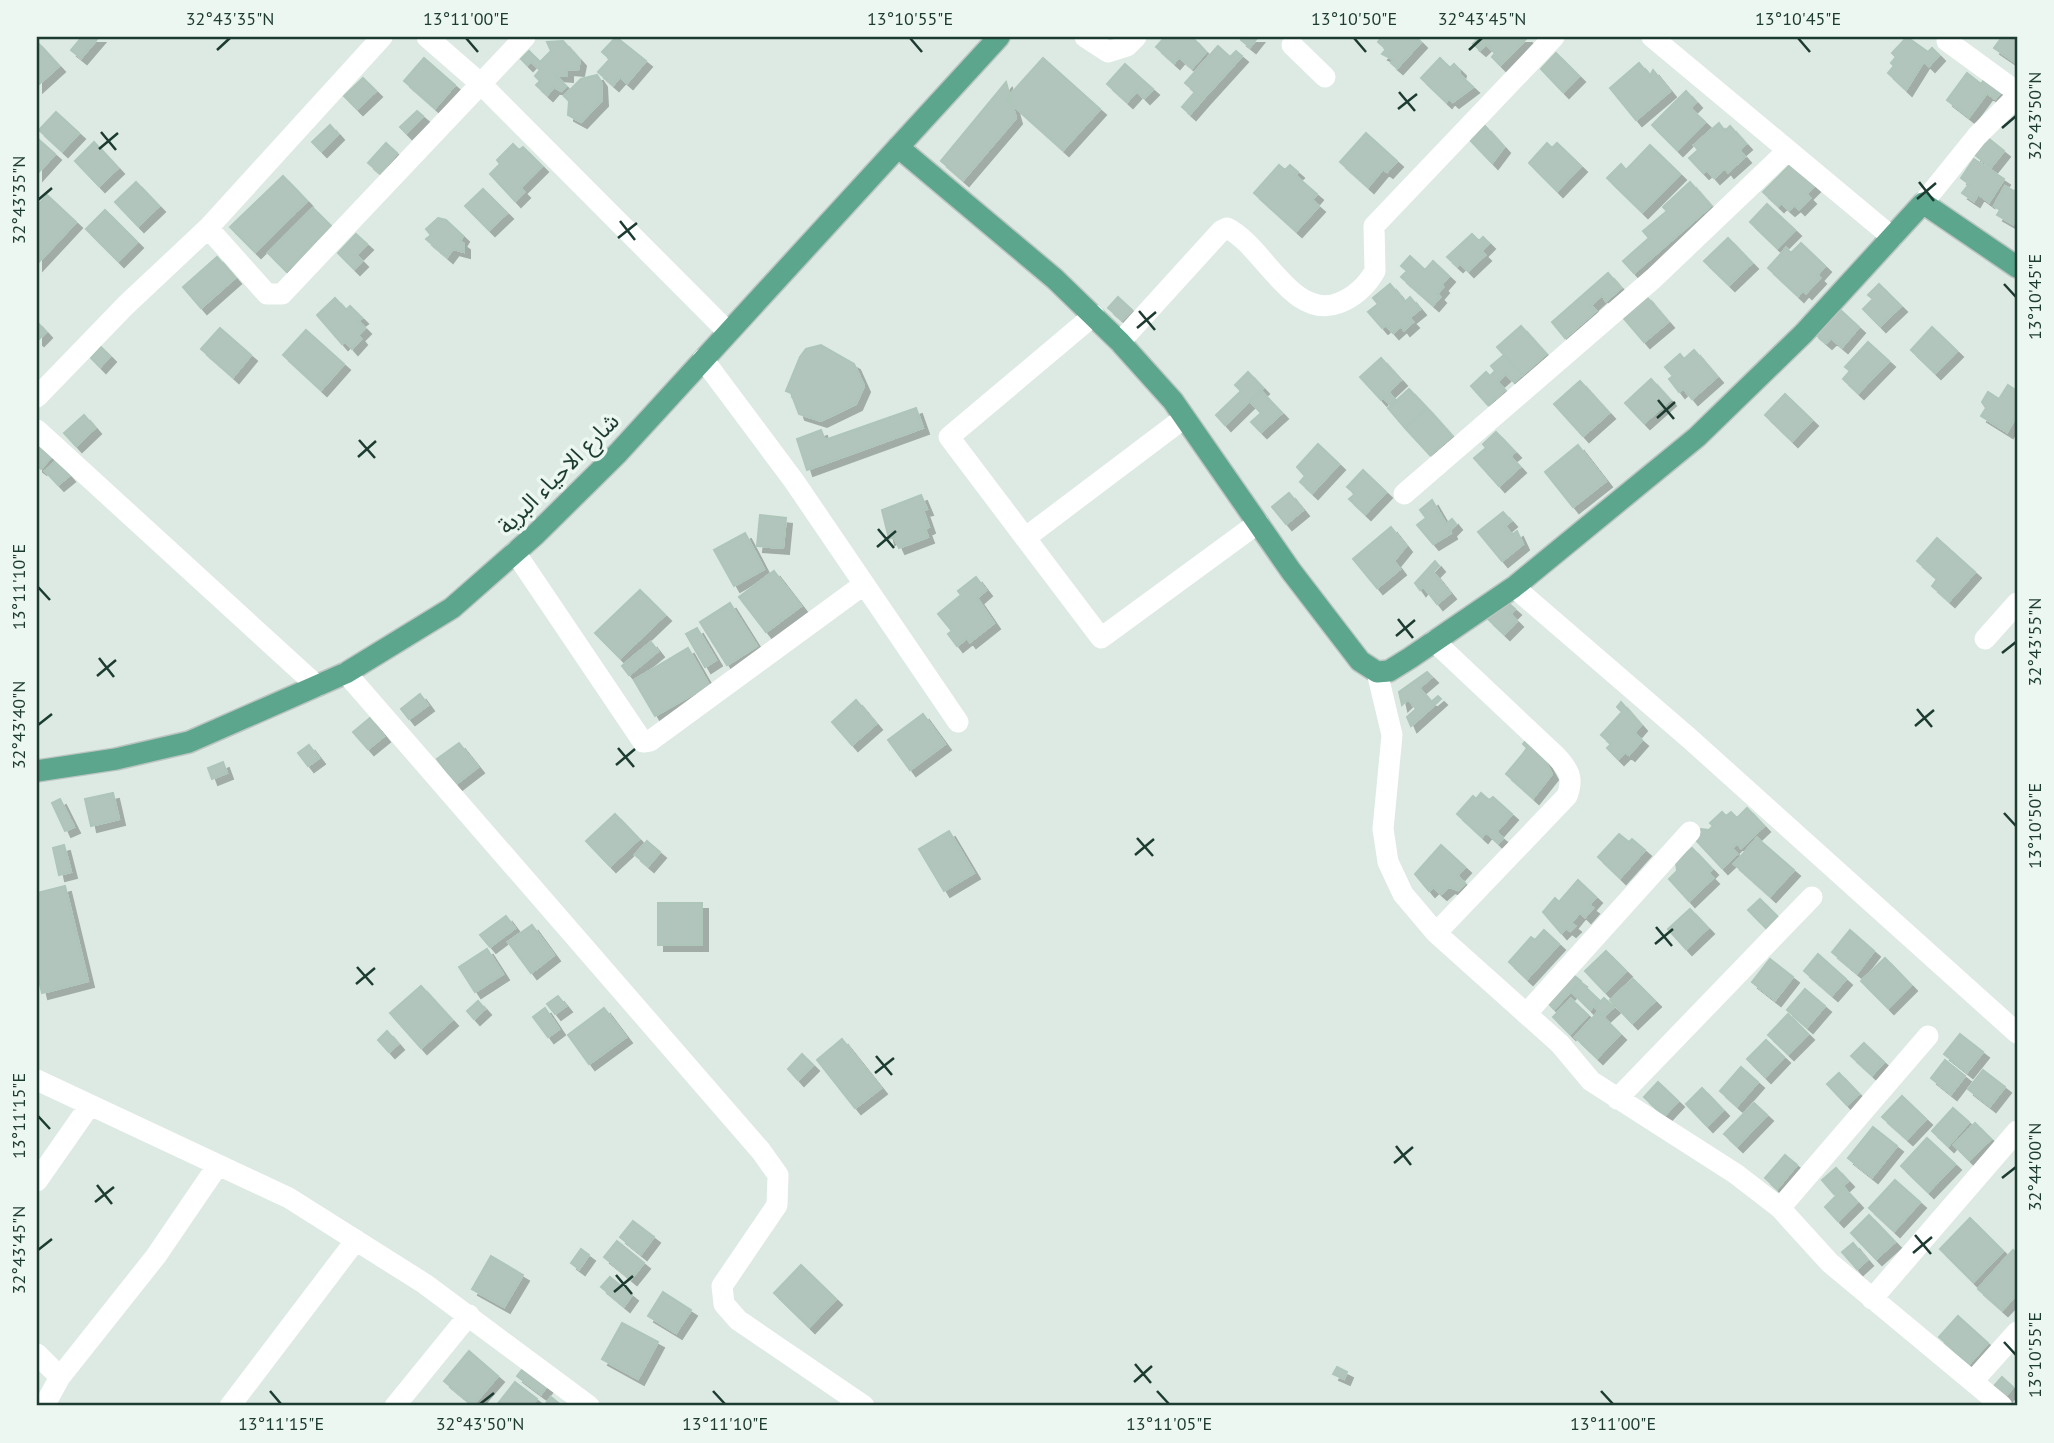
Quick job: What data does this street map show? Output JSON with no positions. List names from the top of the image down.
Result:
{
  "streets": {
    "main road": ["شارع الاحياء البرية"]
  },
  "coordinates": [
    "32°43'35\"N",
    "13°11'00\"E",
    "13°10'55\"E",
    "13°10'50\"E",
    "32°43'45\"N",
    "13°10'45\"E",
    "32°43'50\"N",
    "13°11'10\"E",
    "32°43'55\"N",
    "32°43'40\"N",
    "13°11'15\"E",
    "32°44'00\"N",
    "13°11'05\"E"
  ]
}
